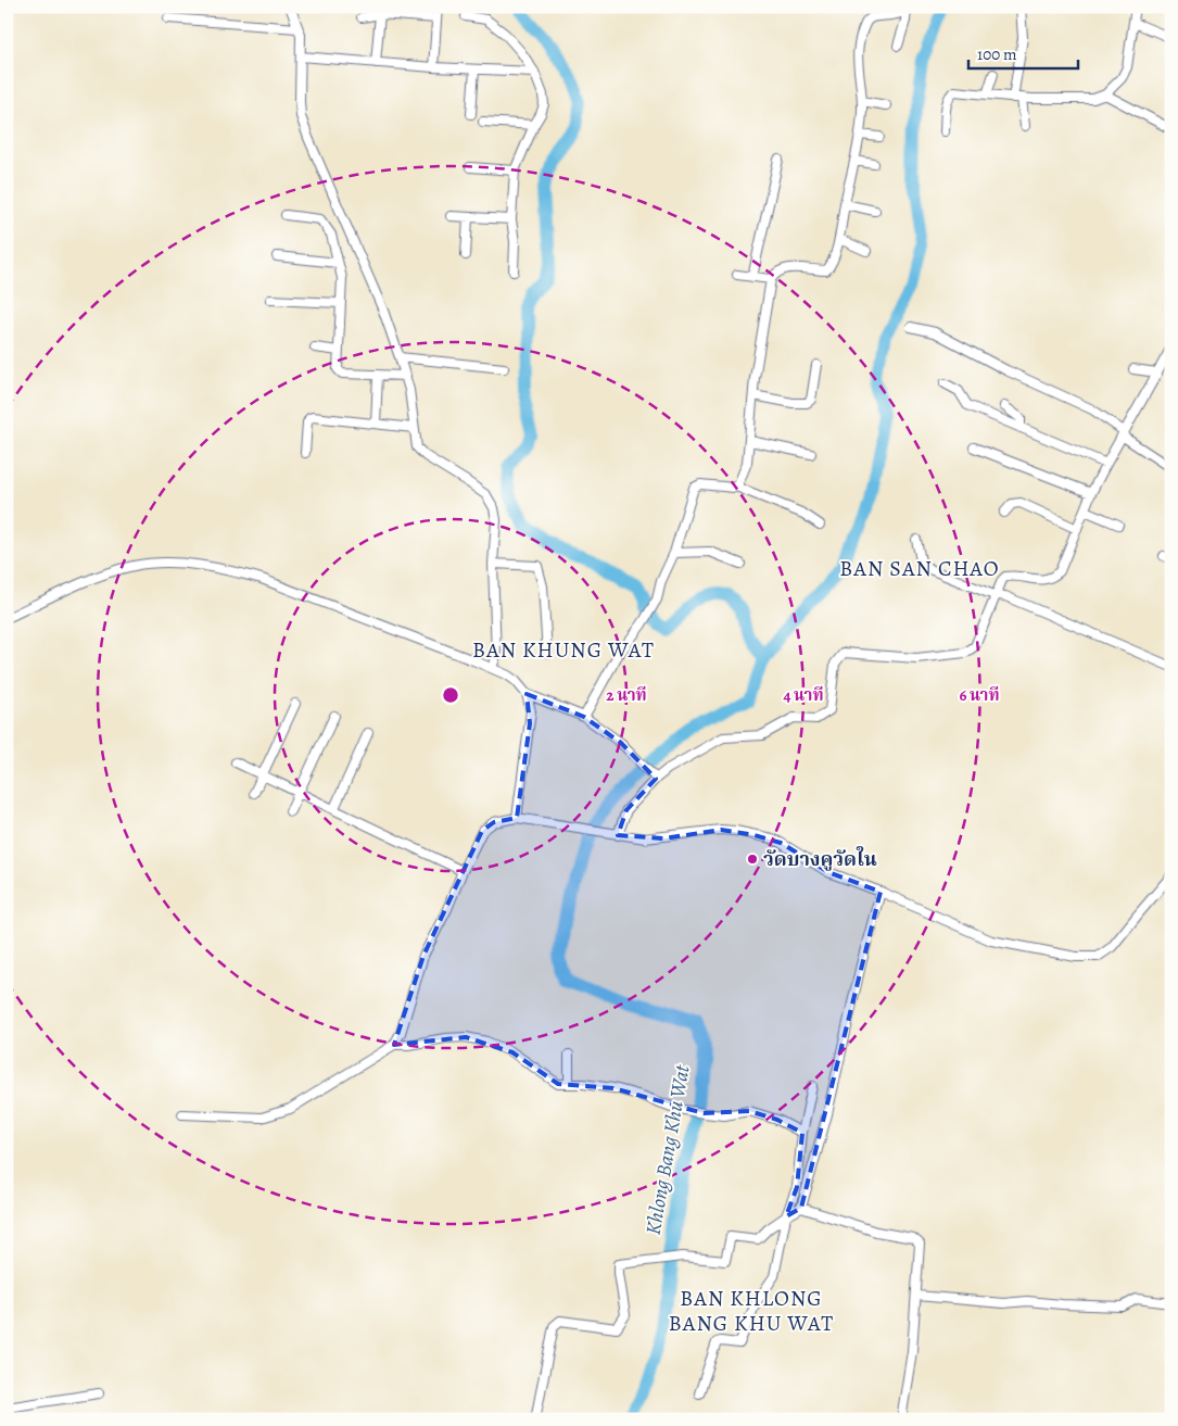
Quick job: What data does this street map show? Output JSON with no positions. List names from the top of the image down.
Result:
{
  "districts": ["BAN SAN CHAO", "BAN KHUNG WAT", "BAN KHLONG BANG KHU WAT"],
  "water": ["Khlong Bang Khu Wat"],
  "places": ["วัดบางคูวัดใน"],
  "scale_bar": "100 m",
  "rings": ["2 นาที", "4 นาที", "6 นาที"]
}
